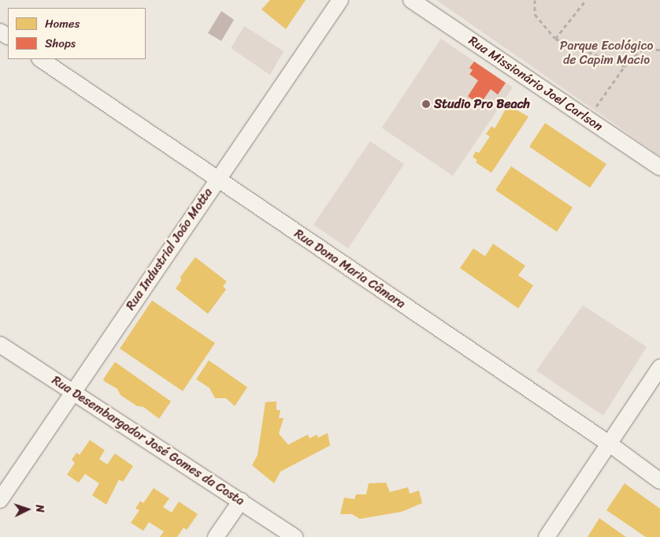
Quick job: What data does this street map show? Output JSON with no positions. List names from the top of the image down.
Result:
{
  "streets": {
    "street": [
      "Rua Missionário Joel Carlson",
      "Rua Industrial João Motta",
      "Rua Dona Maria Câmara",
      "Rua Desembargador José Gomes da Costa"
    ]
  },
  "crossings": [
    ["Rua Industrial João Motta", "Rua Dona Maria Câmara"],
    ["Rua Industrial João Motta", "Rua Desembargador José Gomes da Costa"]
  ],
  "parks": ["Parque Ecológico de Capim Macio"],
  "places": ["Studio Pro Beach"],
  "legend": ["Homes", "Shops"],
  "north": "right"
}
